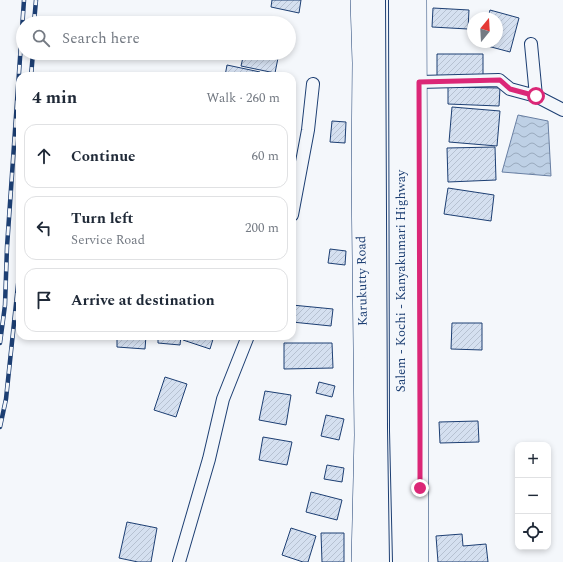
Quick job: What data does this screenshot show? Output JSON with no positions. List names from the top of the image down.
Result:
{
  "streets": {
    "highway": ["Salem - Kochi - Kanyakumari Highway"],
    "street": ["Karukutty Road"]
  },
  "north": "top",
  "page": {
    "search": "Search here",
    "heading": ["4 min", "Walk · 260 m"],
    "list": [
      ["Continue", "60 m"],
      ["Turn left", "Service Road", "200 m"],
      "Arrive at destination"
    ],
    "map_buttons": ["+", "−"]
  }
}
